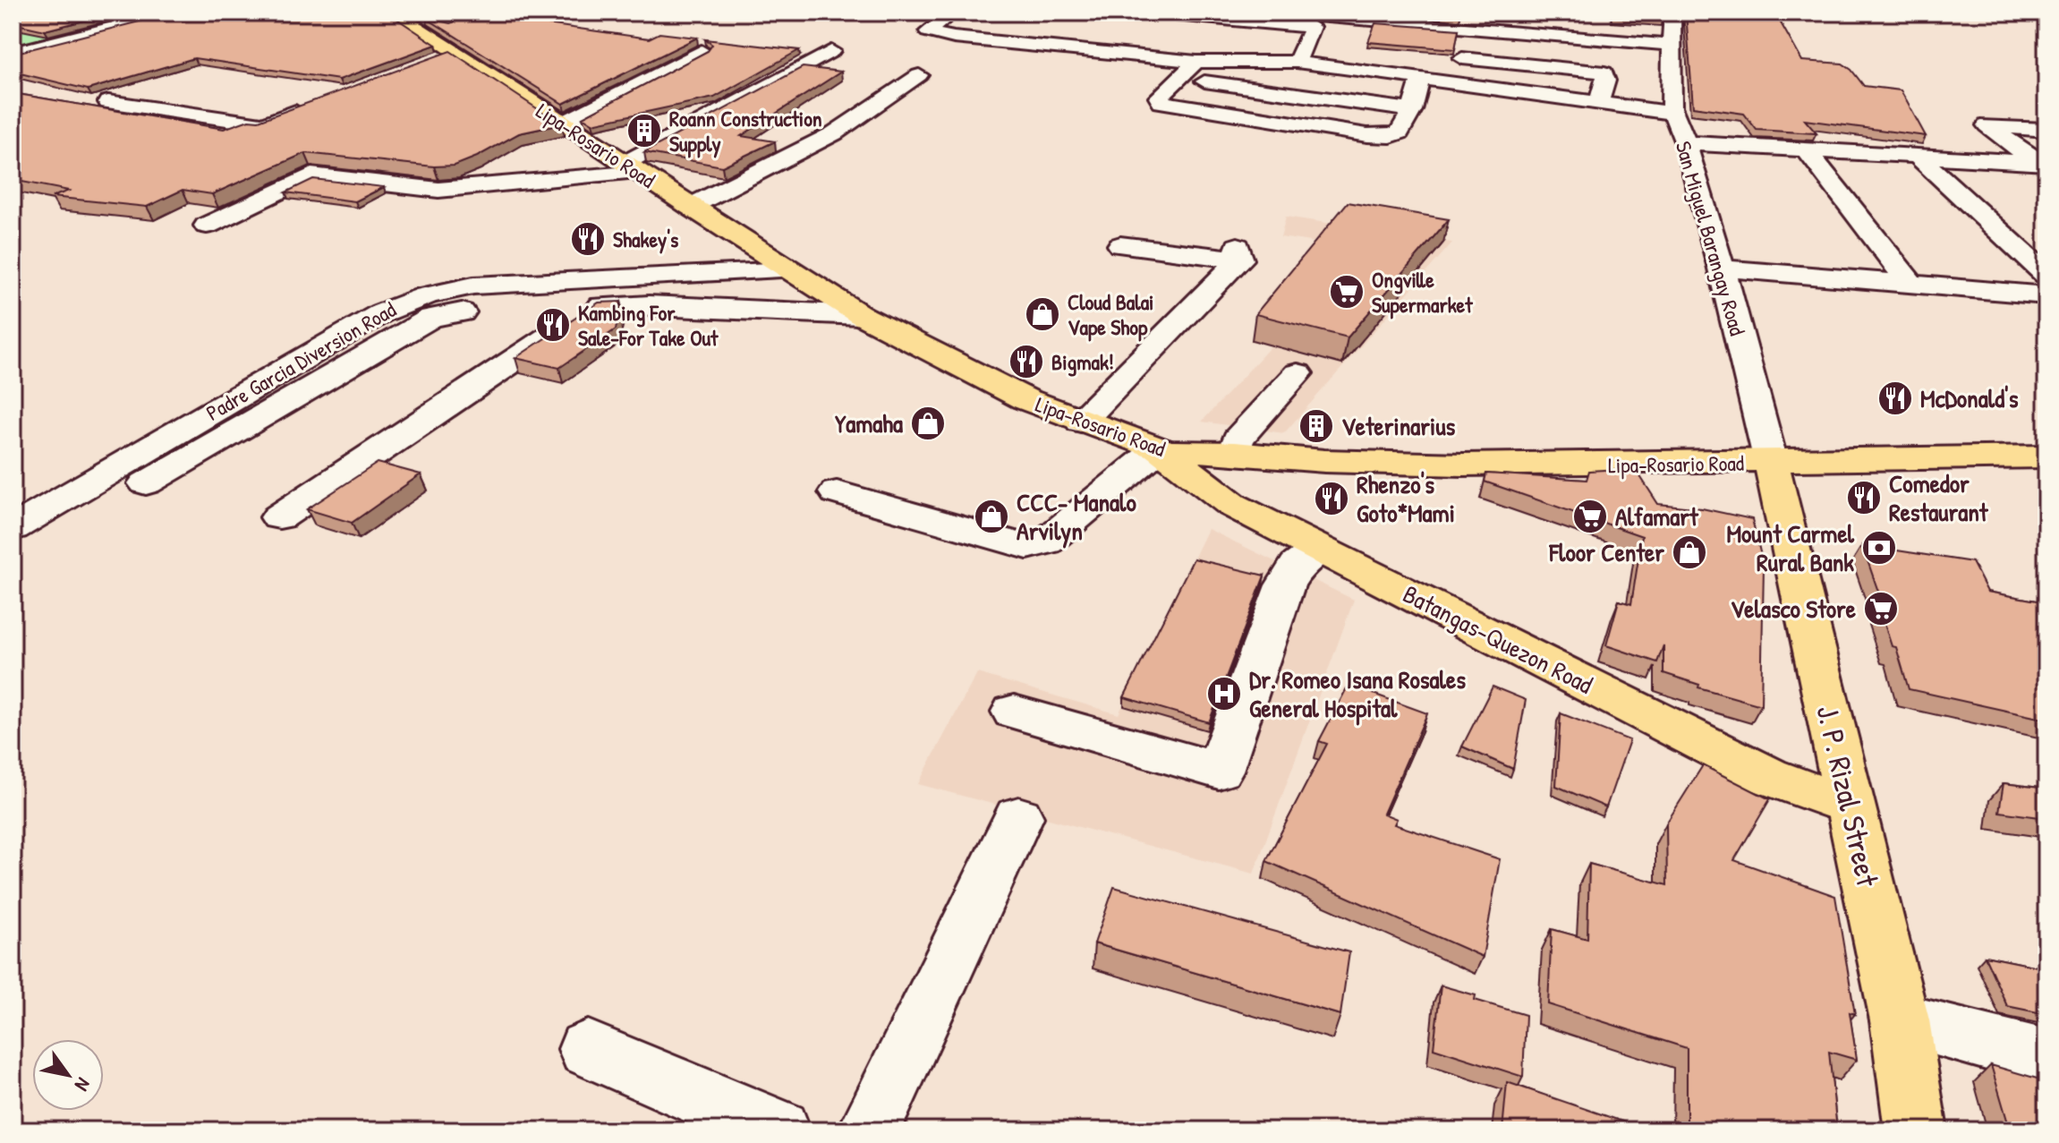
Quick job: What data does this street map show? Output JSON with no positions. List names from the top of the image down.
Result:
{
  "streets": {
    "main road": ["Lipa-Rosario Road", "Batangas-Quezon Road", "J. P. Rizal Street"],
    "street": ["San Miguel Barangay Road", "Padre Garcia Diversion Road"]
  },
  "crossings": [
    ["Lipa-Rosario Road", "San Miguel Barangay Road"],
    ["Lipa-Rosario Road", "Padre Garcia Diversion Road"],
    ["Lipa-Rosario Road", "Batangas-Quezon Road"],
    ["Lipa-Rosario Road", "J. P. Rizal Street"],
    ["San Miguel Barangay Road", "J. P. Rizal Street"],
    ["Batangas-Quezon Road", "J. P. Rizal Street"]
  ],
  "places": {
    "building": ["Roann Construction Supply", "Veterinarius"],
    "restaurant": [
      "Shakey's",
      "Kambing For Sale-For Take Out",
      "Bigmak!",
      "McDonald's",
      "Comedor Restaurant",
      "Rhenzo's Goto*Mami"
    ],
    "supermarket": ["Ongville Supermarket", "Alfamart", "Velasco Store"],
    "shop": [
      "Cloud Balai Vape Shop",
      "Yamaha",
      "CCC- Manalo Arvilyn",
      "Floor Center"
    ],
    "bank": ["Mount Carmel Rural Bank"],
    "hospital": ["Dr. Romeo Isana Rosales General Hospital"]
  },
  "north": "bottom right"
}
